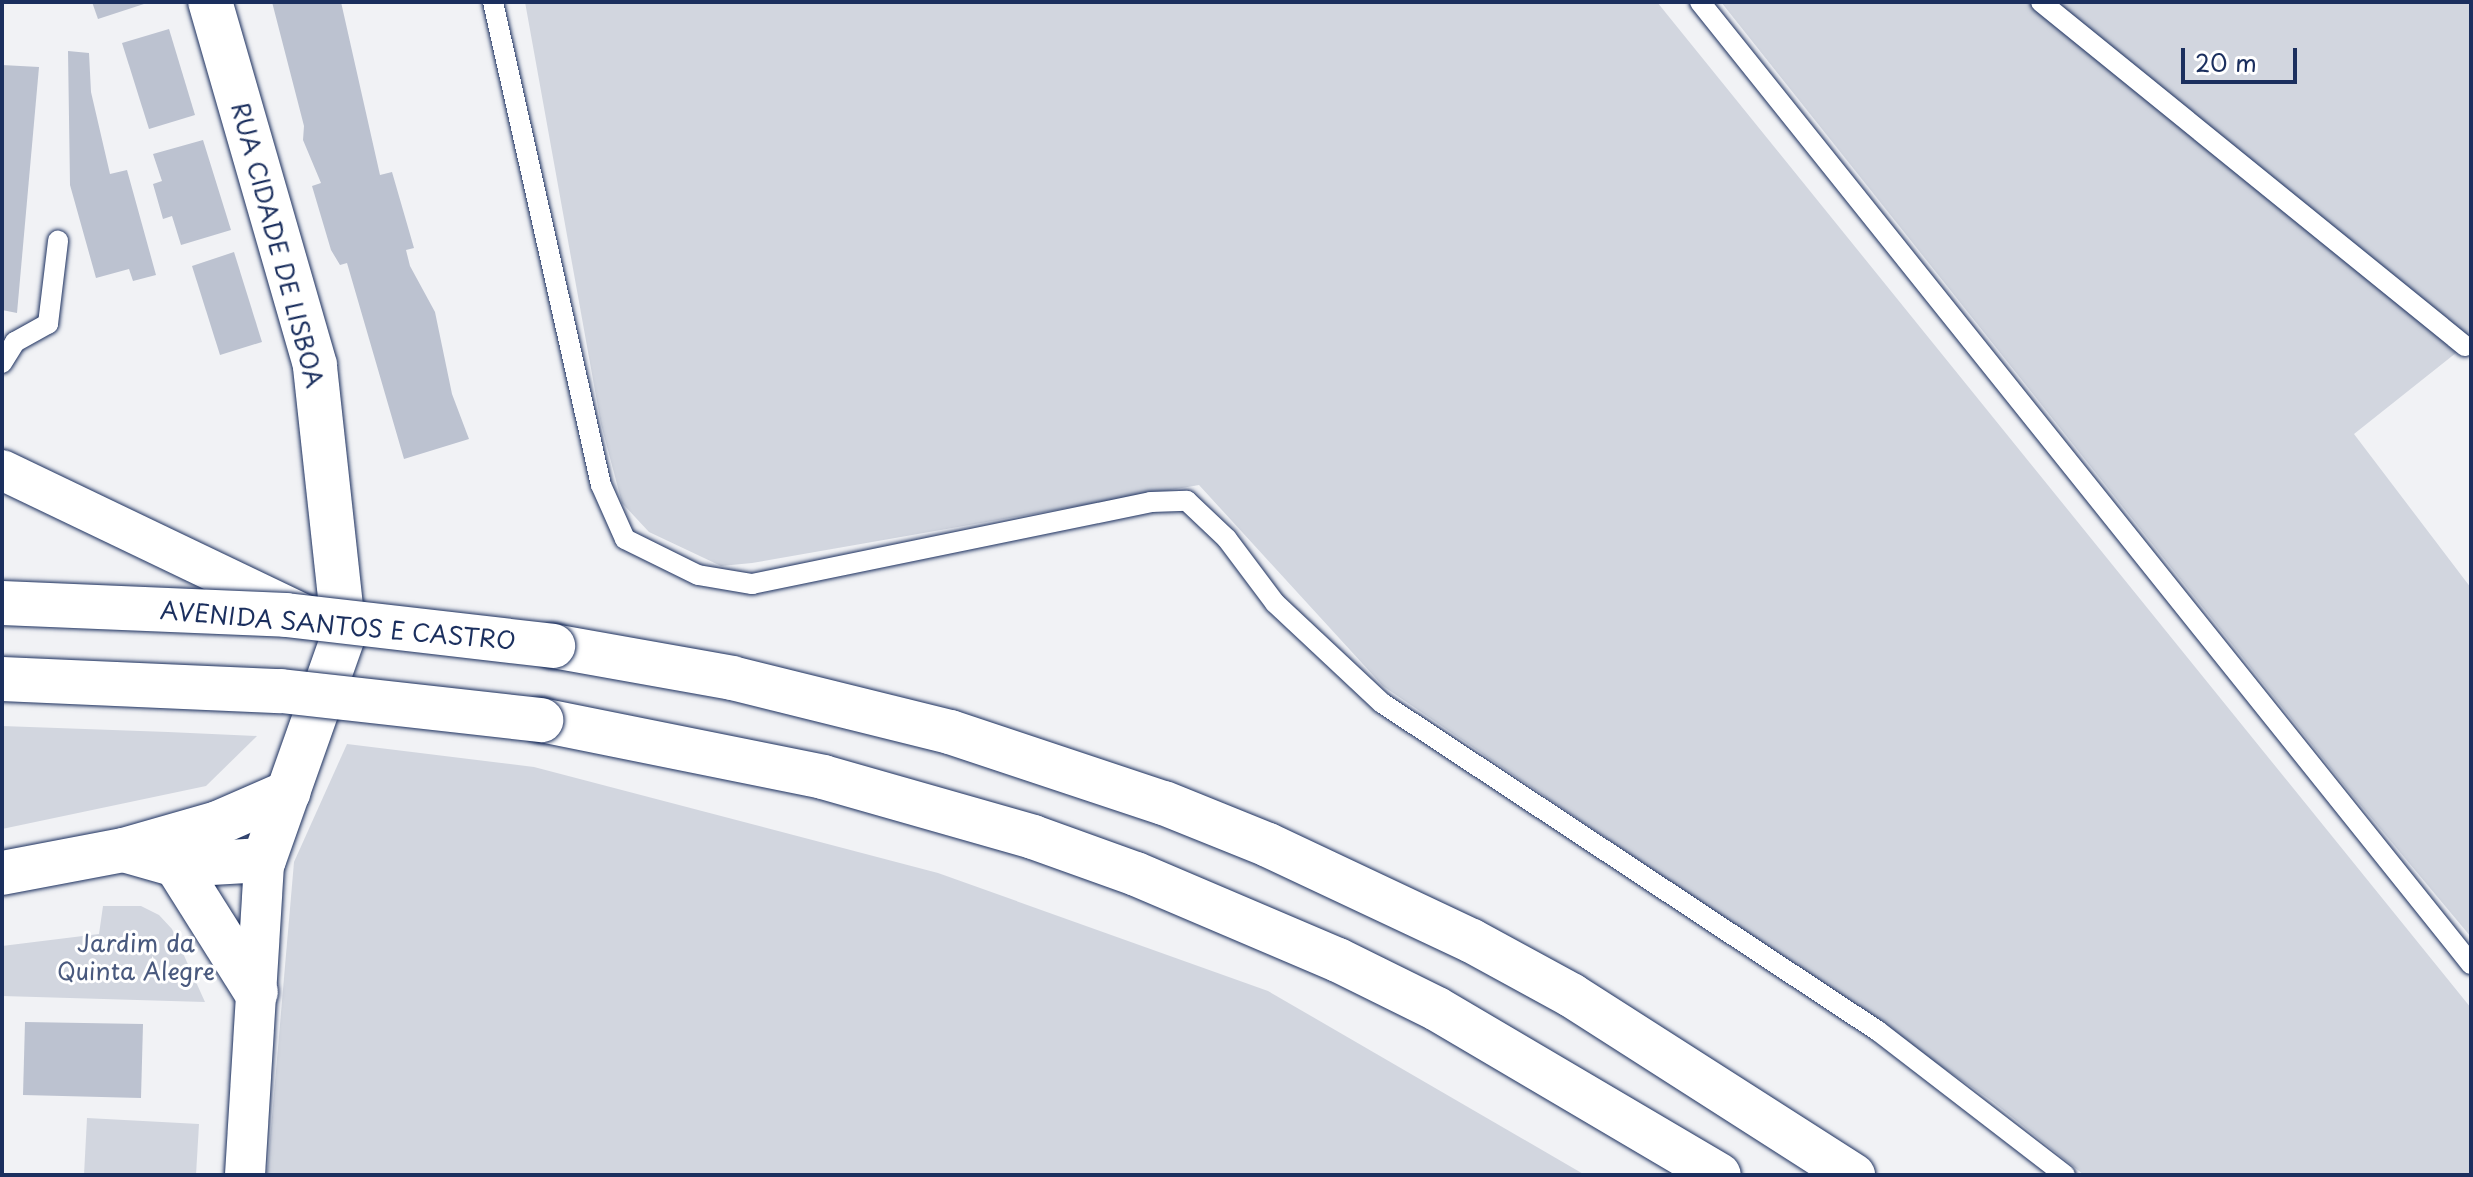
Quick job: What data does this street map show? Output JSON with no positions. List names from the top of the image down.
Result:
{
  "streets": {
    "main road": ["RUA CIDADE DE LISBOA", "AVENIDA SANTOS E CASTRO"]
  },
  "parks": ["Jardim da Quinta Alegre"],
  "scale_bar": "20 m"
}
